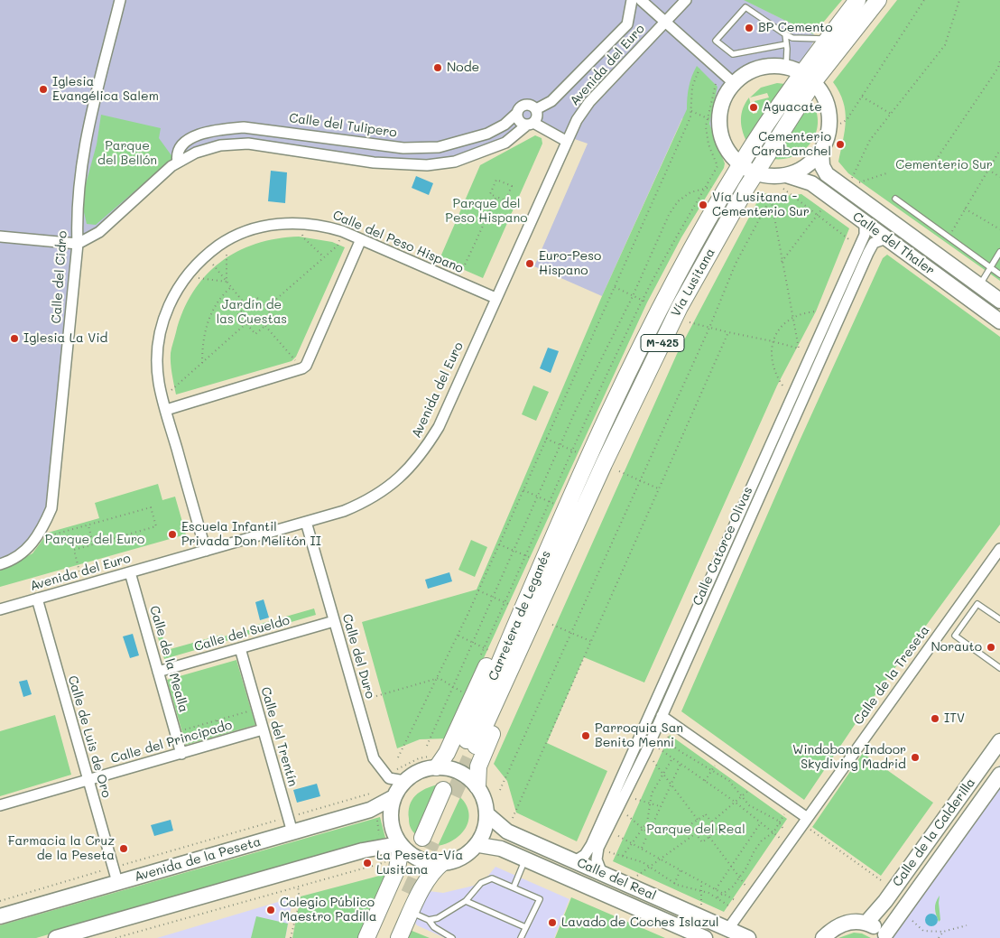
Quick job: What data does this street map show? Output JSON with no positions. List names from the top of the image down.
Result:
{
  "streets": {
    "main road": ["Vía Lusitana", "M-425", "Carretera de Leganés"],
    "street": [
      "Avenida del Euro",
      "Calle del Tulipero",
      "Calle del Peso Hispano",
      "Calle del Thaler",
      "Calle del Cidro",
      "Calle Catorce Olivas",
      "Calle del Sueldo",
      "Calle del Duro",
      "Calle de la Mealla",
      "Calle de la Treseta",
      "Calle de Luis de Oro",
      "Calle del Trentín",
      "Calle del Principado",
      "Calle de la Calderilla",
      "Avenida de la Peseta",
      "Calle del Real"
    ]
  },
  "crossings": [
    ["Avenida del Euro", "Calle del Peso Hispano"],
    ["Avenida del Euro", "Calle del Duro"],
    ["Avenida del Euro", "Calle de la Mealla"],
    ["Avenida del Euro", "Calle de Luis de Oro"],
    ["Calle del Thaler", "Calle Catorce Olivas"],
    ["Vía Lusitana", "M-425"],
    ["Vía Lusitana", "Carretera de Leganés"],
    ["Calle Catorce Olivas", "Calle del Real"],
    ["Calle del Sueldo", "Calle del Duro"],
    ["Calle del Sueldo", "Calle de la Mealla"],
    ["Calle del Sueldo", "Calle del Trentín"],
    ["Calle del Duro", "Avenida de la Peseta"],
    ["Calle del Duro", "Calle del Real"],
    ["Calle de la Mealla", "Calle del Principado"],
    ["Calle de la Treseta", "Calle del Real"],
    ["Calle de Luis de Oro", "Calle del Principado"],
    ["Calle de Luis de Oro", "Avenida de la Peseta"],
    ["Calle del Trentín", "Calle del Principado"],
    ["Calle del Trentín", "Avenida de la Peseta"],
    ["Avenida de la Peseta", "Calle del Real"]
  ],
  "parks": [
    "Parque del Bellón",
    "Cementerio Sur",
    "Parque del Peso Hispano",
    "Jardín de las Cuestas",
    "Parque del Euro",
    "Parque del Real"
  ],
  "places": [
    "BP Cemento",
    "Node",
    "Iglesia Evangélica Salem",
    "Aguacate",
    "Cementerio Carabanchel",
    "Vía Lusitana - Cementerio Sur",
    "Euro-Peso Hispano",
    "Iglesia La Vid",
    "Escuela Infantil Privada Don Melitón II",
    "Norauto",
    "ITV",
    "Parroquia San Benito Menni",
    "Windobona Indoor Skydiving Madrid",
    "Farmacia la Cruz de la Peseta",
    "La Peseta-Vía Lusitana",
    "Colegio Público Maestro Padilla",
    "Lavado de Coches Islazul"
  ]
}
